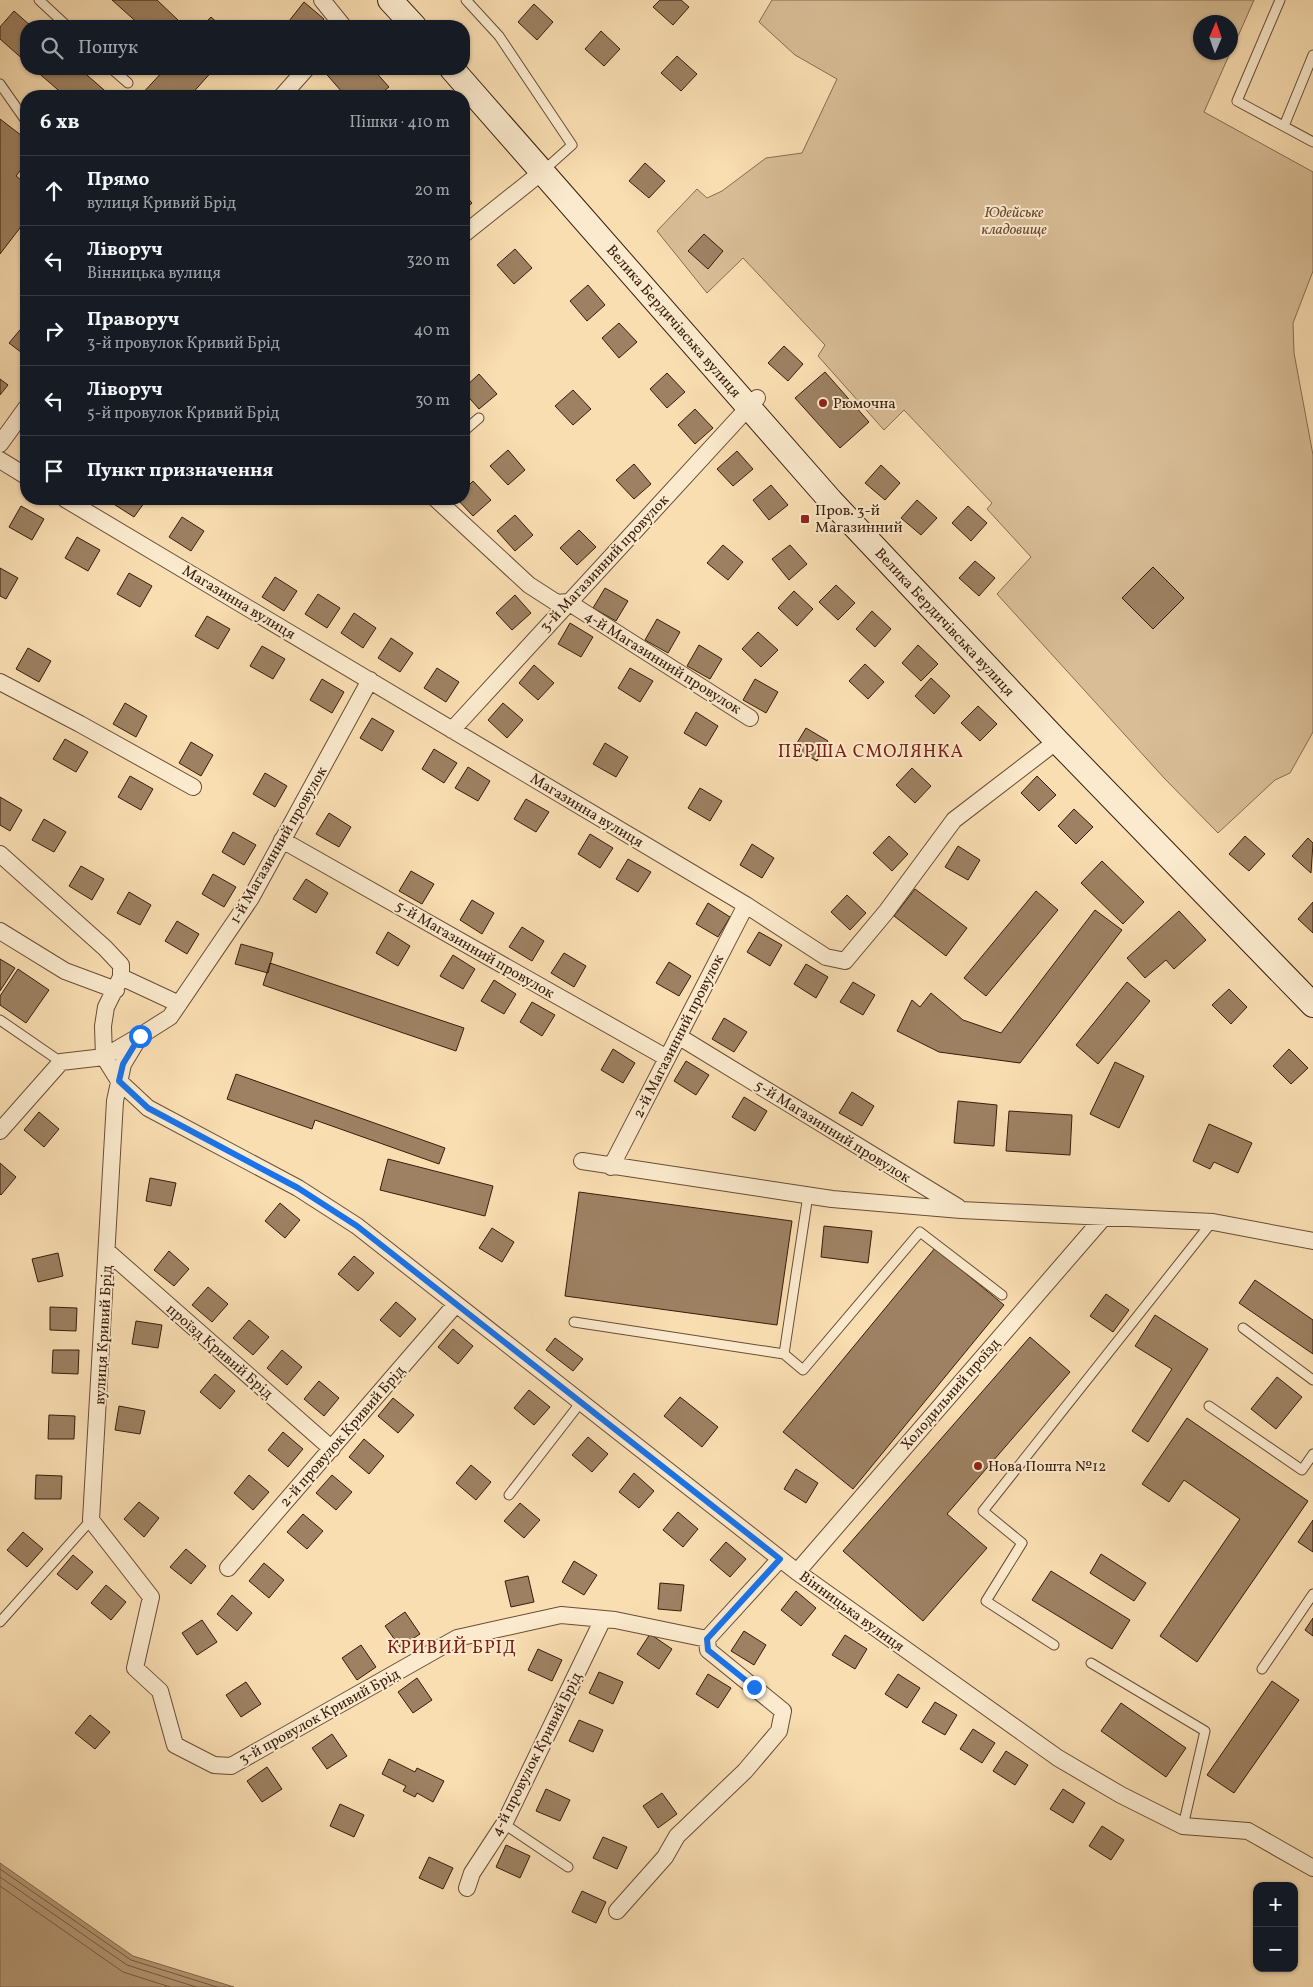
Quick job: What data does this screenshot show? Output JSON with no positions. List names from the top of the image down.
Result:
{
  "streets": {
    "main road": ["Велика Бердичівська вулиця"],
    "street": [
      "3-й Магазинний провулок",
      "Магазинна вулиця",
      "4-й Магазинний провулок",
      "1-й Магазинний провулок",
      "5-й Магазинний провулок",
      "2-й Магазинний провулок",
      "вулиця Кривий Брід",
      "проїзд Кривий Брід",
      "Холодильний проїзд",
      "2-й провулок Кривий Брід",
      "Вінницька вулиця",
      "3-й провулок Кривий Брід",
      "4-й провулок Кривий Брід"
    ]
  },
  "crossings": [
    ["Велика Бердичівська вулиця", "3-й Магазинний провулок"],
    ["Велика Бердичівська вулиця", "Магазинна вулиця"],
    ["3-й Магазинний провулок", "Магазинна вулиця"],
    ["3-й Магазинний провулок", "4-й Магазинний провулок"],
    ["Магазинна вулиця", "1-й Магазинний провулок"],
    ["Магазинна вулиця", "2-й Магазинний провулок"],
    ["1-й Магазинний провулок", "5-й Магазинний провулок"],
    ["1-й Магазинний провулок", "вулиця Кривий Брід"],
    ["5-й Магазинний провулок", "2-й Магазинний провулок"],
    ["вулиця Кривий Брід", "проїзд Кривий Брід"],
    ["вулиця Кривий Брід", "Вінницька вулиця"],
    ["вулиця Кривий Брід", "3-й провулок Кривий Брід"],
    ["проїзд Кривий Брід", "2-й провулок Кривий Брід"],
    ["Холодильний проїзд", "Вінницька вулиця"],
    ["2-й провулок Кривий Брід", "Вінницька вулиця"],
    ["3-й провулок Кривий Брід", "4-й провулок Кривий Брід"]
  ],
  "districts": ["ПЕРША СМОЛЯНКА", "КРИВИЙ БРІД"],
  "parks": ["Юдейське кладовище"],
  "places": {
    "other": ["Рюмочна", "Нова Пошта №12"],
    "transit": ["Пров. 3-й Магазинний"]
  },
  "north": "top",
  "page": {
    "search": "Пошук",
    "heading": ["6 хв", "Пішки · 410 m"],
    "list": [
      ["Прямо", "вулиця Кривий Брід", "20 m"],
      ["Ліворуч", "Вінницька вулиця", "320 m"],
      ["Праворуч", "3-й провулок Кривий Брід", "40 m"],
      ["Ліворуч", "5-й провулок Кривий Брід", "30 m"],
      "Пункт призначення"
    ],
    "map_buttons": ["+", "−"]
  }
}
